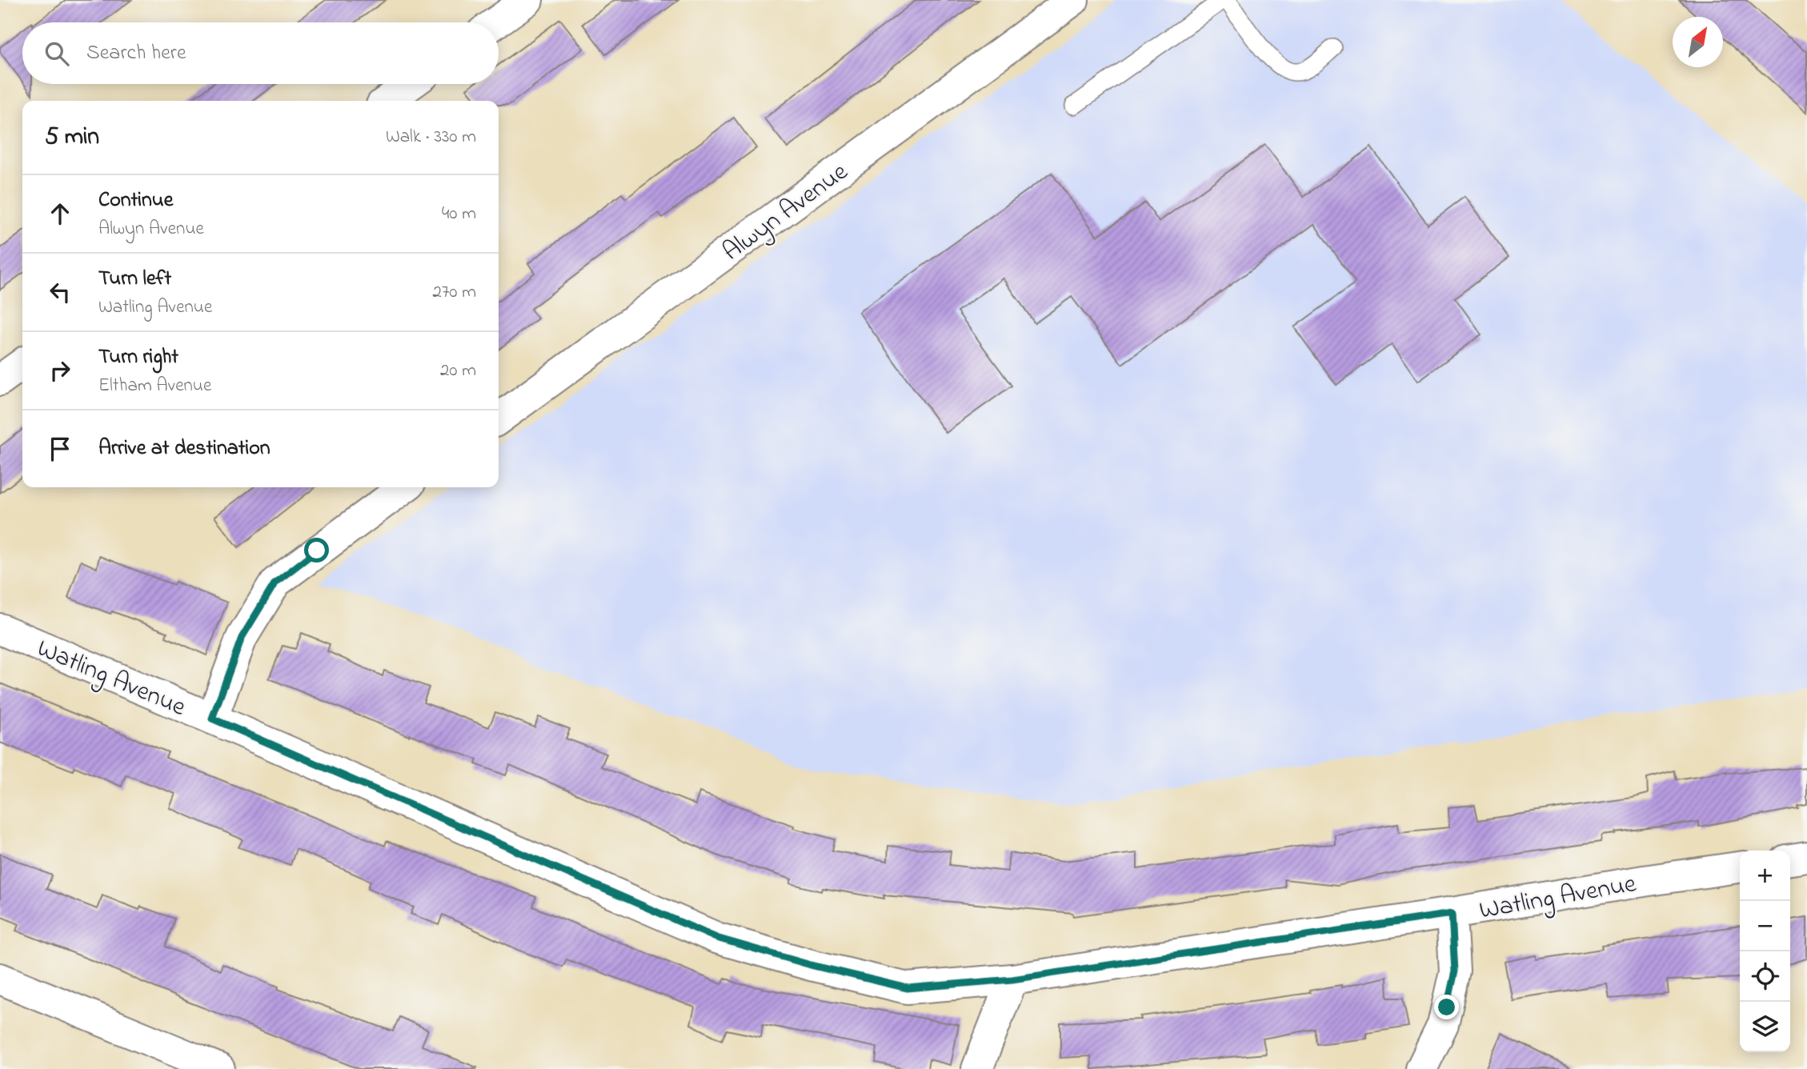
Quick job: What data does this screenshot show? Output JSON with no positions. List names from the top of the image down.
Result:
{
  "streets": {
    "street": ["Alwyn Avenue", "Watling Avenue"]
  },
  "north": "top right",
  "page": {
    "search": "Search here",
    "heading": ["5 min", "Walk · 330 m"],
    "list": [
      ["Continue", "Alwyn Avenue", "40 m"],
      ["Turn left", "Watling Avenue", "270 m"],
      ["Turn right", "Eltham Avenue", "20 m"],
      "Arrive at destination"
    ],
    "map_buttons": ["+", "−"]
  }
}
